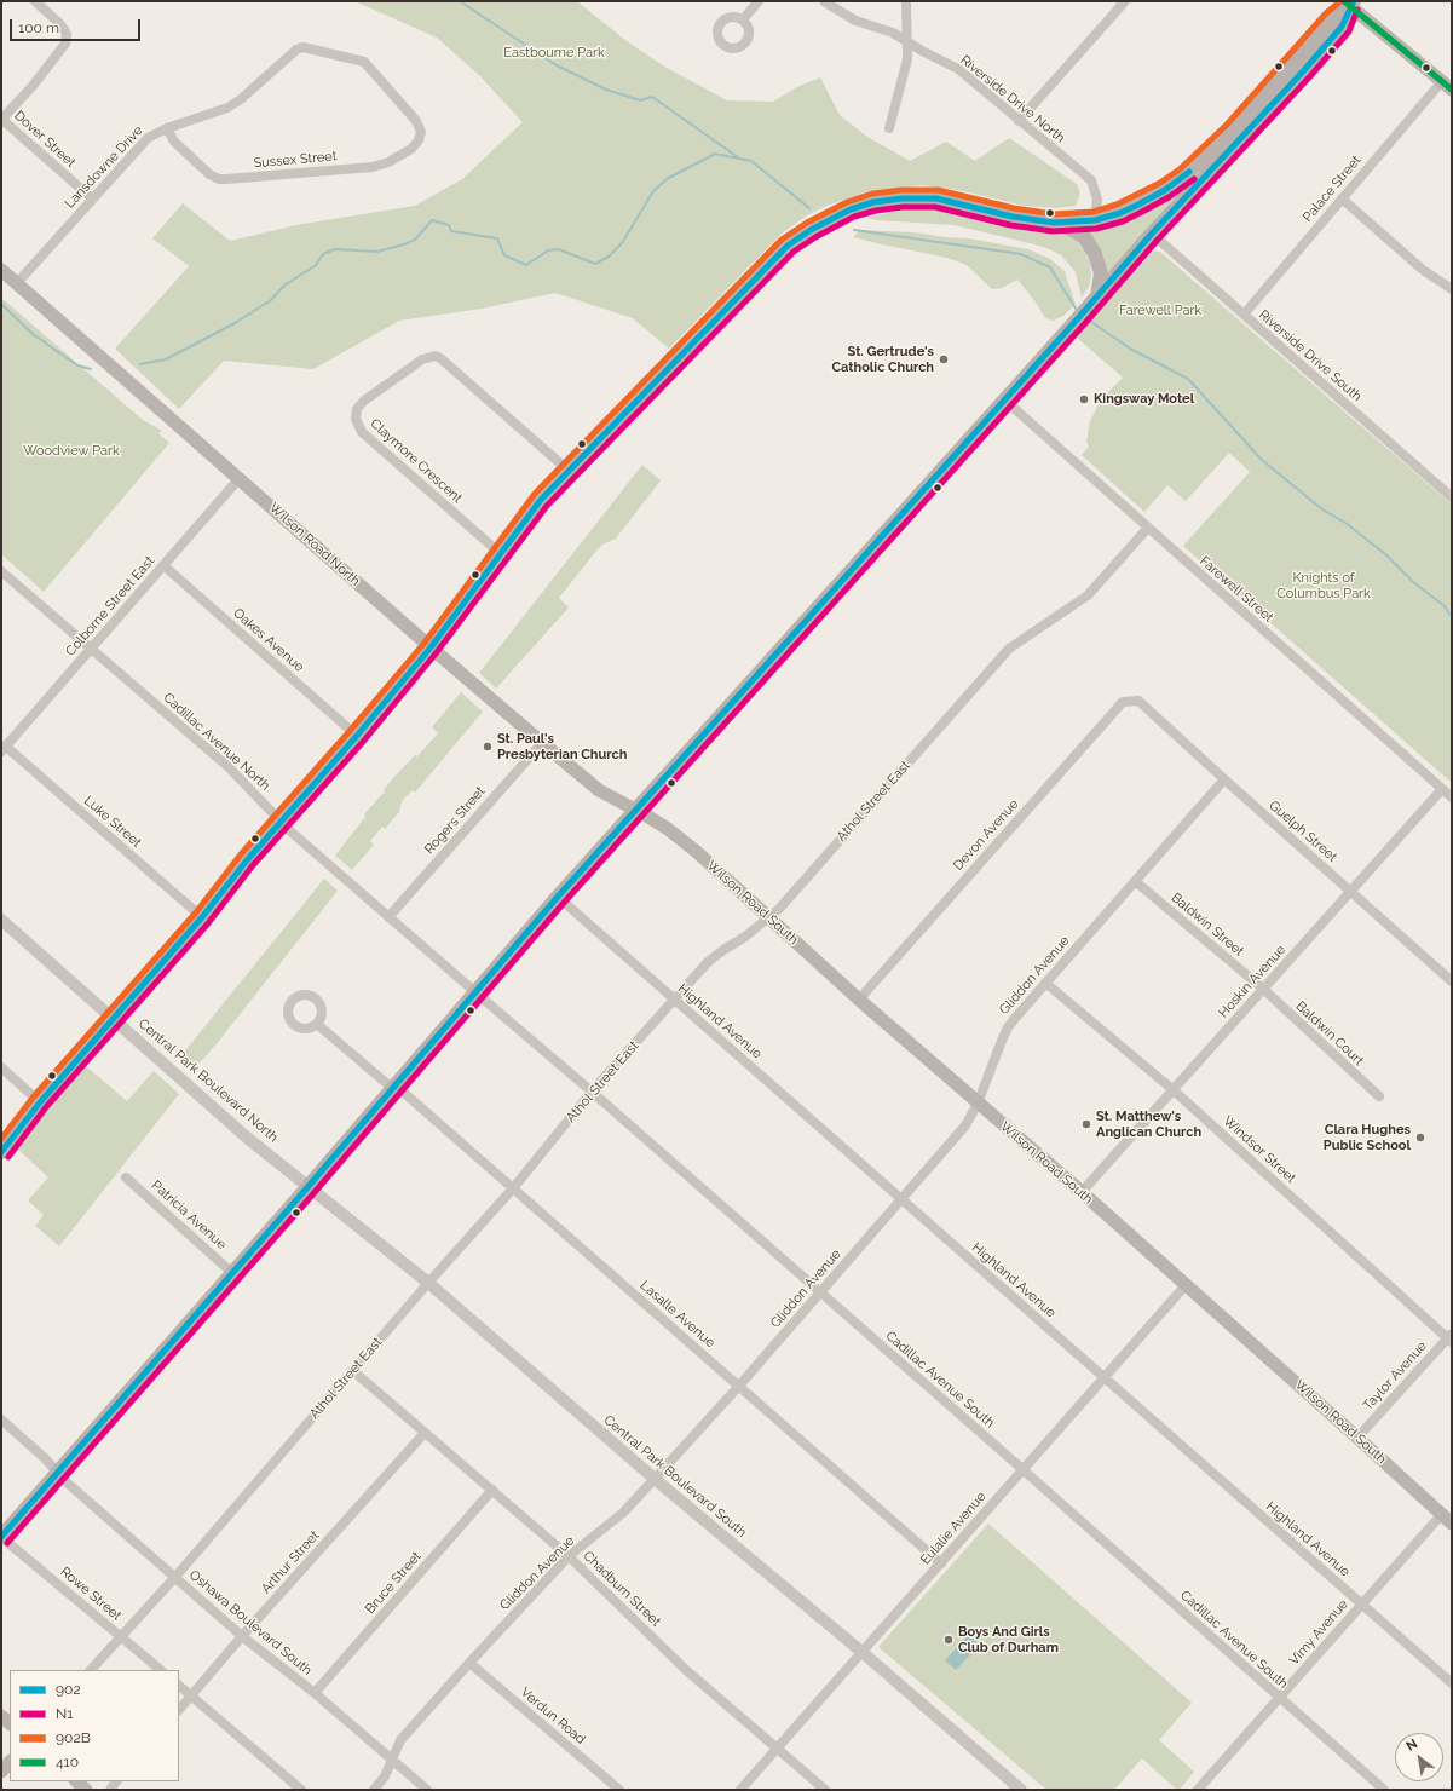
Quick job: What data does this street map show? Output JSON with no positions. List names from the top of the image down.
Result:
{
  "streets": {
    "main road": ["Wilson Road North", "Wilson Road South"],
    "street": [
      "Riverside Drive North",
      "Dover Street",
      "Sussex Street",
      "Lansdowne Drive",
      "Palace Street",
      "Riverside Drive South",
      "Claymore Crescent",
      "Farewell Street",
      "Colborne Street East",
      "Oakes Avenue",
      "Cadillac Avenue North",
      "Athol Street East",
      "Rogers Street",
      "Luke Street",
      "Guelph Street",
      "Devon Avenue",
      "Baldwin Street",
      "Gliddon Avenue",
      "Hoskin Avenue",
      "Highland Avenue",
      "Baldwin Court",
      "Central Park Boulevard North",
      "Windsor Street",
      "Patricia Avenue",
      "Lasalle Avenue",
      "Taylor Avenue",
      "Cadillac Avenue South",
      "Central Park Boulevard South",
      "Eulalie Avenue",
      "Arthur Street",
      "Bruce Street",
      "Chadburn Street",
      "Rowe Street",
      "Oshawa Boulevard South",
      "Vimy Avenue",
      "Verdun Road"
    ]
  },
  "crossings": [
    ["Dover Street", "Lansdowne Drive"],
    ["Sussex Street", "Lansdowne Drive"],
    ["Lansdowne Drive", "Wilson Road North"],
    ["Palace Street", "Riverside Drive South"],
    ["Wilson Road North", "Colborne Street East"],
    ["Wilson Road North", "Rogers Street"],
    ["Wilson Road North", "Wilson Road South"],
    ["Farewell Street", "Athol Street East"],
    ["Farewell Street", "Hoskin Avenue"],
    ["Colborne Street East", "Oakes Avenue"],
    ["Colborne Street East", "Cadillac Avenue North"],
    ["Colborne Street East", "Luke Street"],
    ["Cadillac Avenue North", "Rogers Street"],
    ["Cadillac Avenue North", "Cadillac Avenue South"],
    ["Athol Street East", "Wilson Road South"],
    ["Athol Street East", "Highland Avenue"],
    ["Athol Street East", "Lasalle Avenue"],
    ["Athol Street East", "Cadillac Avenue South"],
    ["Athol Street East", "Central Park Boulevard South"],
    ["Athol Street East", "Chadburn Street"],
    ["Athol Street East", "Rowe Street"],
    ["Athol Street East", "Oshawa Boulevard South"],
    ["Guelph Street", "Devon Avenue"],
    ["Guelph Street", "Gliddon Avenue"],
    ["Guelph Street", "Hoskin Avenue"],
    ["Devon Avenue", "Wilson Road South"],
    ["Wilson Road South", "Gliddon Avenue"],
    ["Wilson Road South", "Hoskin Avenue"],
    ["Wilson Road South", "Taylor Avenue"],
    ["Wilson Road South", "Eulalie Avenue"],
    ["Wilson Road South", "Vimy Avenue"],
    ["Baldwin Street", "Gliddon Avenue"],
    ["Baldwin Street", "Hoskin Avenue"],
    ["Baldwin Street", "Baldwin Court"],
    ["Gliddon Avenue", "Highland Avenue"],
    ["Gliddon Avenue", "Windsor Street"],
    ["Gliddon Avenue", "Lasalle Avenue"],
    ["Gliddon Avenue", "Cadillac Avenue South"],
    ["Gliddon Avenue", "Central Park Boulevard South"],
    ["Gliddon Avenue", "Chadburn Street"],
    ["Gliddon Avenue", "Oshawa Boulevard South"],
    ["Gliddon Avenue", "Verdun Road"],
    ["Hoskin Avenue", "Baldwin Court"],
    ["Hoskin Avenue", "Windsor Street"],
    ["Highland Avenue", "Eulalie Avenue"],
    ["Highland Avenue", "Vimy Avenue"],
    ["Central Park Boulevard North", "Central Park Boulevard South"],
    ["Windsor Street", "Taylor Avenue"],
    ["Lasalle Avenue", "Eulalie Avenue"],
    ["Cadillac Avenue South", "Eulalie Avenue"],
    ["Cadillac Avenue South", "Vimy Avenue"],
    ["Central Park Boulevard South", "Eulalie Avenue"],
    ["Eulalie Avenue", "Chadburn Street"],
    ["Arthur Street", "Chadburn Street"],
    ["Arthur Street", "Oshawa Boulevard South"],
    ["Bruce Street", "Chadburn Street"],
    ["Bruce Street", "Oshawa Boulevard South"]
  ],
  "parks": [
    "Eastbourne Park",
    "Farewell Park",
    "Woodview Park",
    "Knights of Columbus Park"
  ],
  "places": [
    "St. Gertrude's Catholic Church",
    "Kingsway Motel",
    "St. Paul's Presbyterian Church",
    "St. Matthew's Anglican Church",
    "Clara Hughes Public School",
    "Boys And Girls Club of Durham"
  ],
  "lines": [
    "transit line 902",
    "transit line 902B",
    "transit line 410",
    "transit line N1"
  ],
  "legend": [
    "902",
    "N1",
    "902B",
    "410"
  ],
  "scale_bar": "100 m",
  "north": "top left"
}
